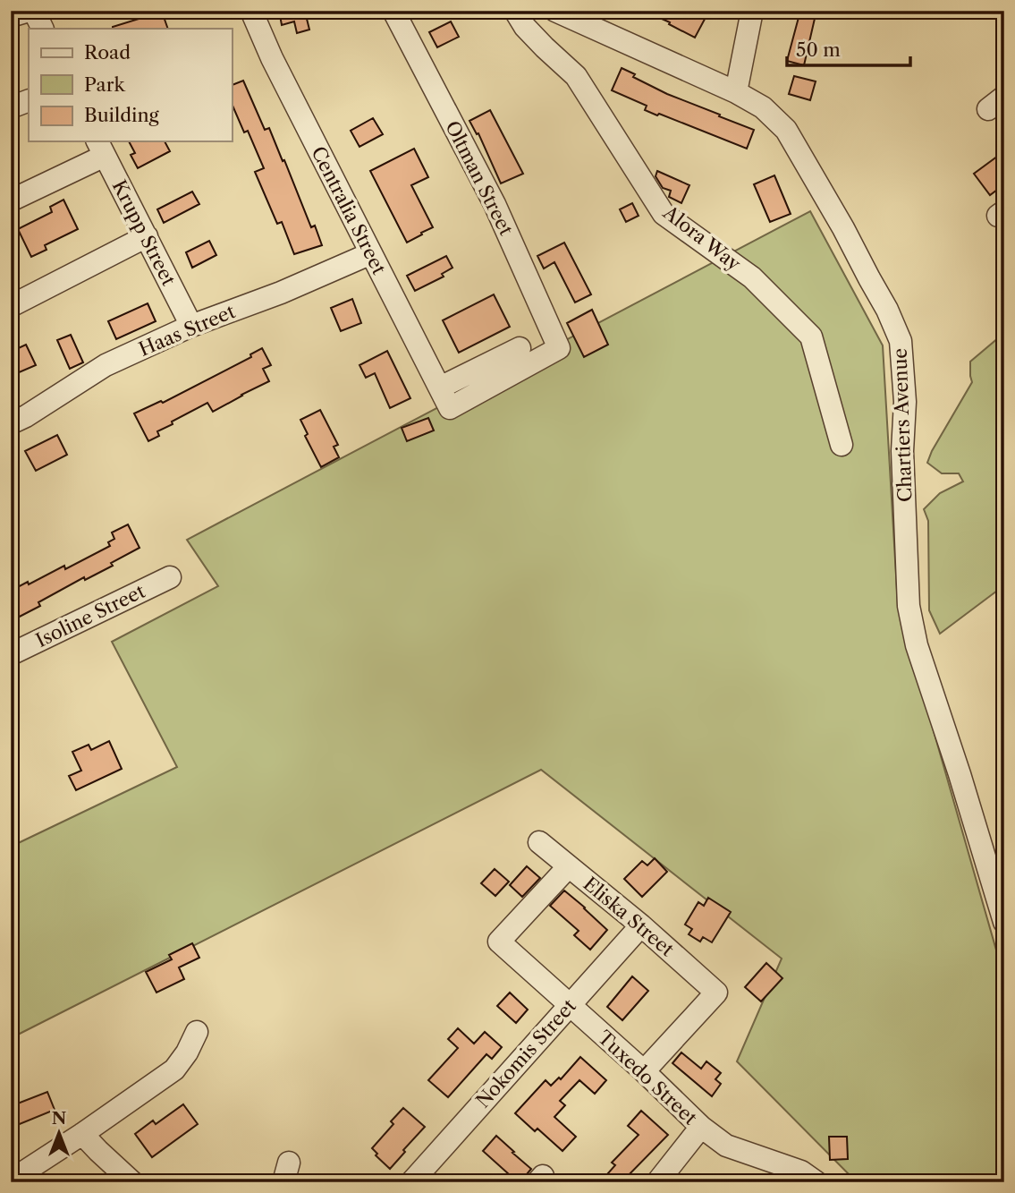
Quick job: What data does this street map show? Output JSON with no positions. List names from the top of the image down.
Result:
{
  "streets": {
    "street": [
      "Oltman Street",
      "Centralia Street",
      "Krupp Street",
      "Alora Way",
      "Haas Street",
      "Chartiers Avenue",
      "Isoline Street",
      "Eliska Street",
      "Nokomis Street",
      "Tuxedo Street"
    ]
  },
  "crossings": [
    ["Oltman Street", "Centralia Street"],
    ["Centralia Street", "Haas Street"],
    ["Krupp Street", "Haas Street"],
    ["Eliska Street", "Nokomis Street"],
    ["Eliska Street", "Tuxedo Street"],
    ["Nokomis Street", "Tuxedo Street"]
  ],
  "legend": ["Road", "Park", "Building"],
  "scale_bar": "50 m",
  "north": "top"
}
